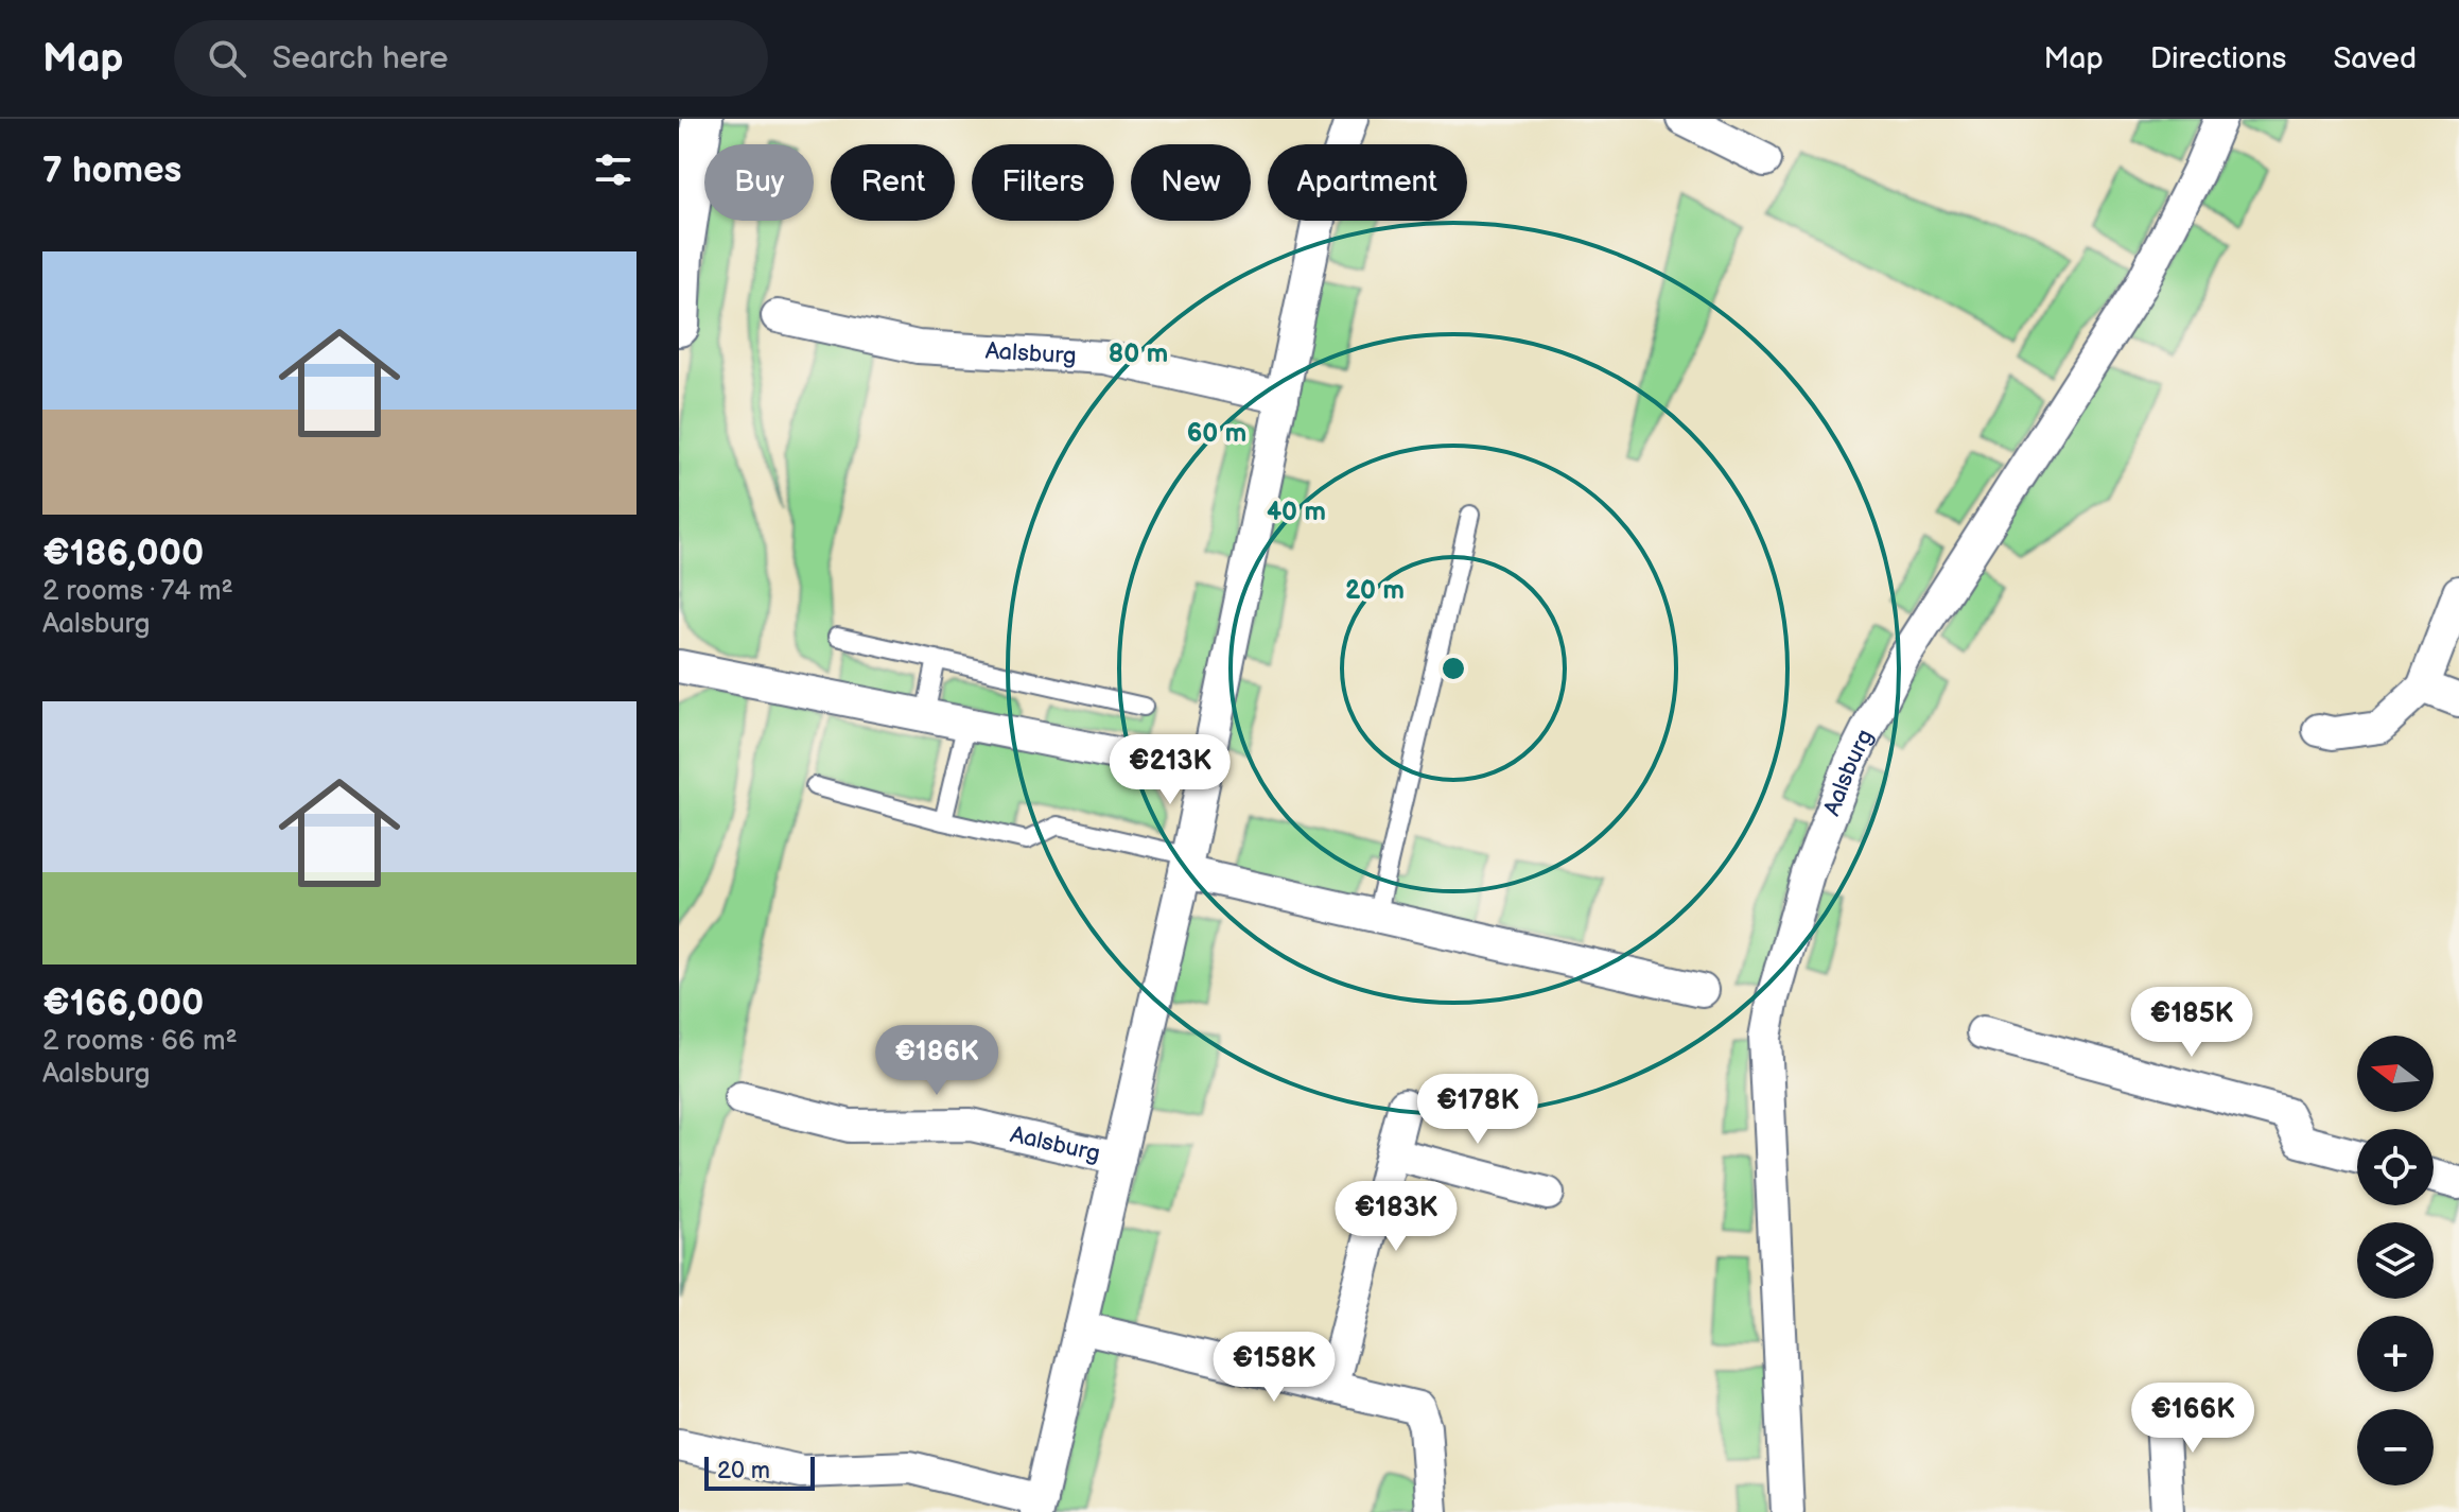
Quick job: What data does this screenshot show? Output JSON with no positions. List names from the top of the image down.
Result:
{
  "streets": {
    "street": ["Aalsburg"]
  },
  "scale_bar": "20 m",
  "north": "left",
  "page": {
    "header": "Map",
    "search": "Search here",
    "nav": ["Map", "Directions", "Saved"],
    "heading": "7 homes",
    "chip": [
      "Buy",
      "Rent",
      "Filters",
      "New",
      "Apartment"
    ],
    "list": [
      {
        "name": "€186,000",
        "note": "2 rooms · 74 m² · Aalsburg"
      },
      {
        "name": "€166,000",
        "note": "2 rooms · 66 m² · Aalsburg"
      }
    ],
    "price": [
      "€213K",
      "€185K",
      "€186K",
      "€178K",
      "€183K",
      "€158K",
      "€166K"
    ],
    "map_buttons": ["+", "−"],
    "scale": "20 m"
  },
  "rings": [
    "80 m",
    "60 m",
    "40 m",
    "20 m"
  ]
}
